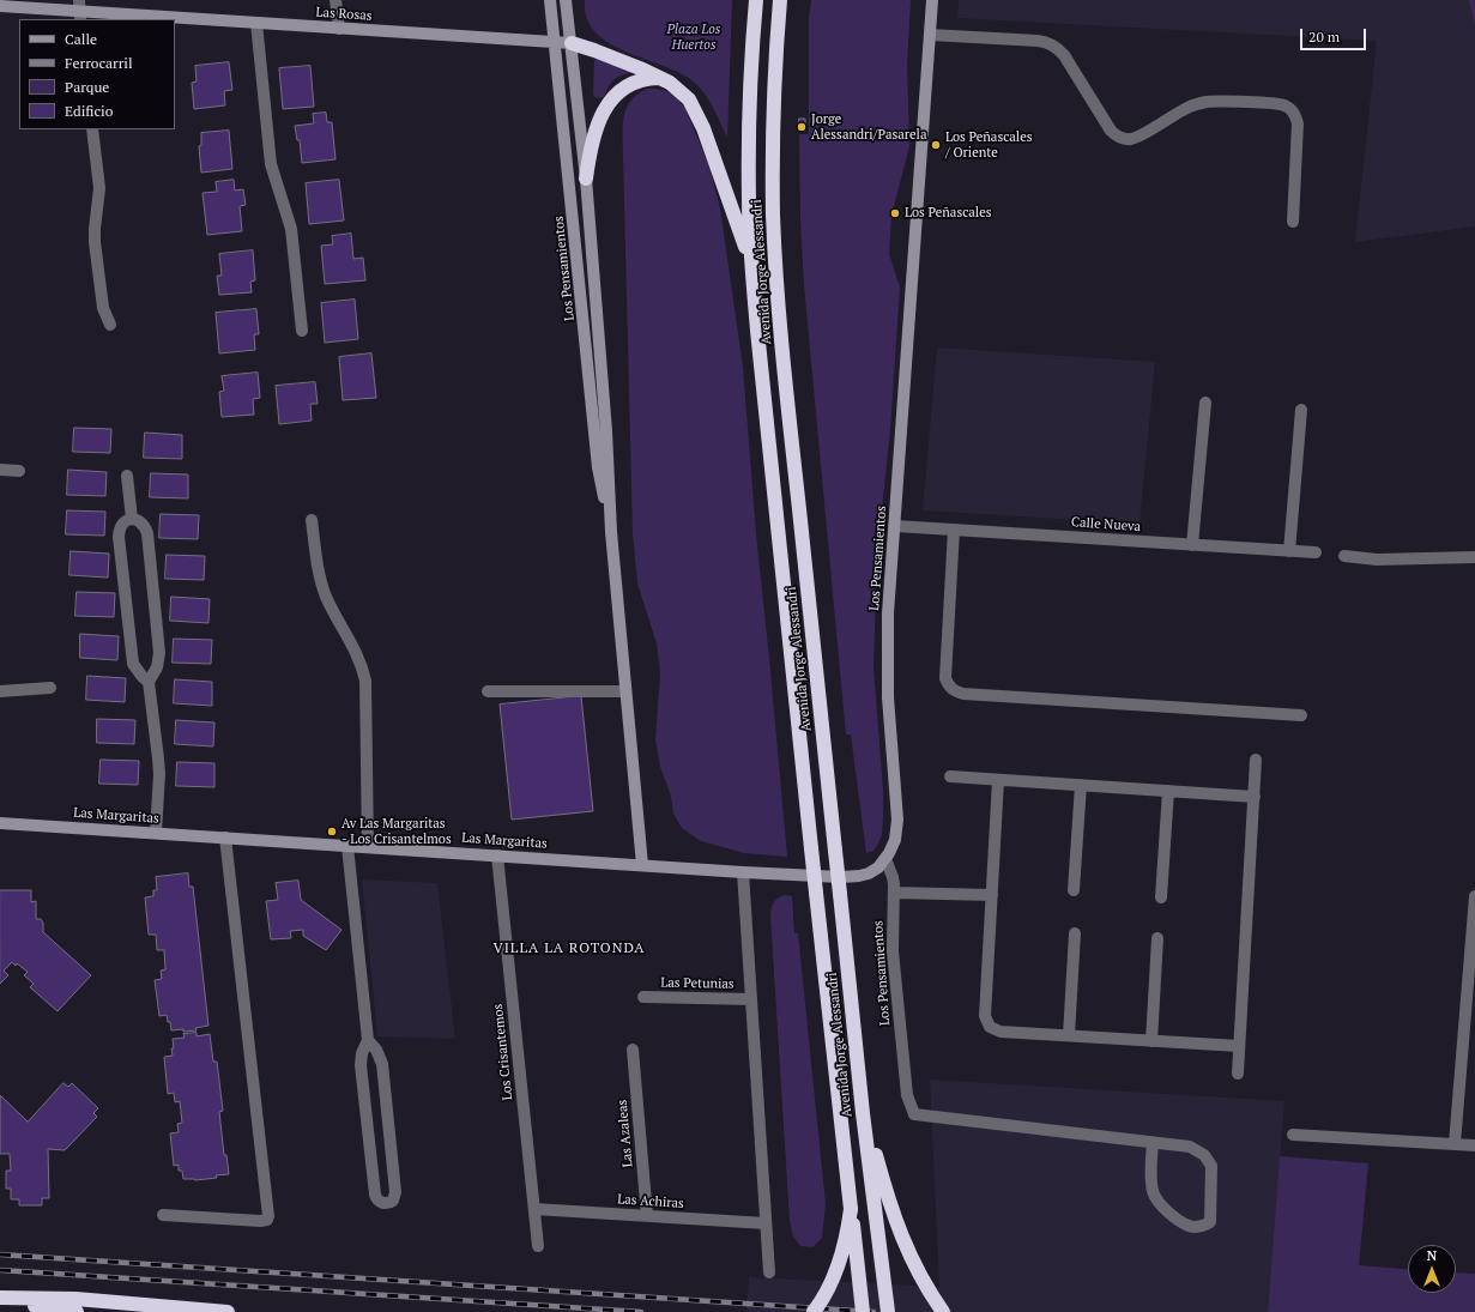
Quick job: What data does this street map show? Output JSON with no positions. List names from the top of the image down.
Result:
{
  "streets": {
    "highway": ["Avenida Jorge Alessandri"],
    "main road": ["Las Rosas", "Los Pensamientos", "Las Margaritas"],
    "street": [
      "Calle Nueva",
      "Las Petunias",
      "Los Crisantemos",
      "Las Azaleas",
      "Las Achiras"
    ]
  },
  "crossings": [
    ["Las Rosas", "Los Pensamientos"],
    ["Los Pensamientos", "Calle Nueva"],
    ["Los Pensamientos", "Las Margaritas"],
    ["Las Margaritas", "Los Crisantemos"],
    ["Los Crisantemos", "Las Achiras"],
    ["Las Azaleas", "Las Achiras"]
  ],
  "districts": ["VILLA LA ROTONDA"],
  "parks": ["Plaza Los Huertos"],
  "places": [
    "Jorge Alessandri/Pasarela",
    "Los Peñascales / Oriente",
    "Los Peñascales",
    "Av Las Margaritas - Los Crisantelmos"
  ],
  "legend": [
    "Calle",
    "Ferrocarril",
    "Parque",
    "Edificio"
  ],
  "scale_bar": "20 m",
  "north": "top"
}
